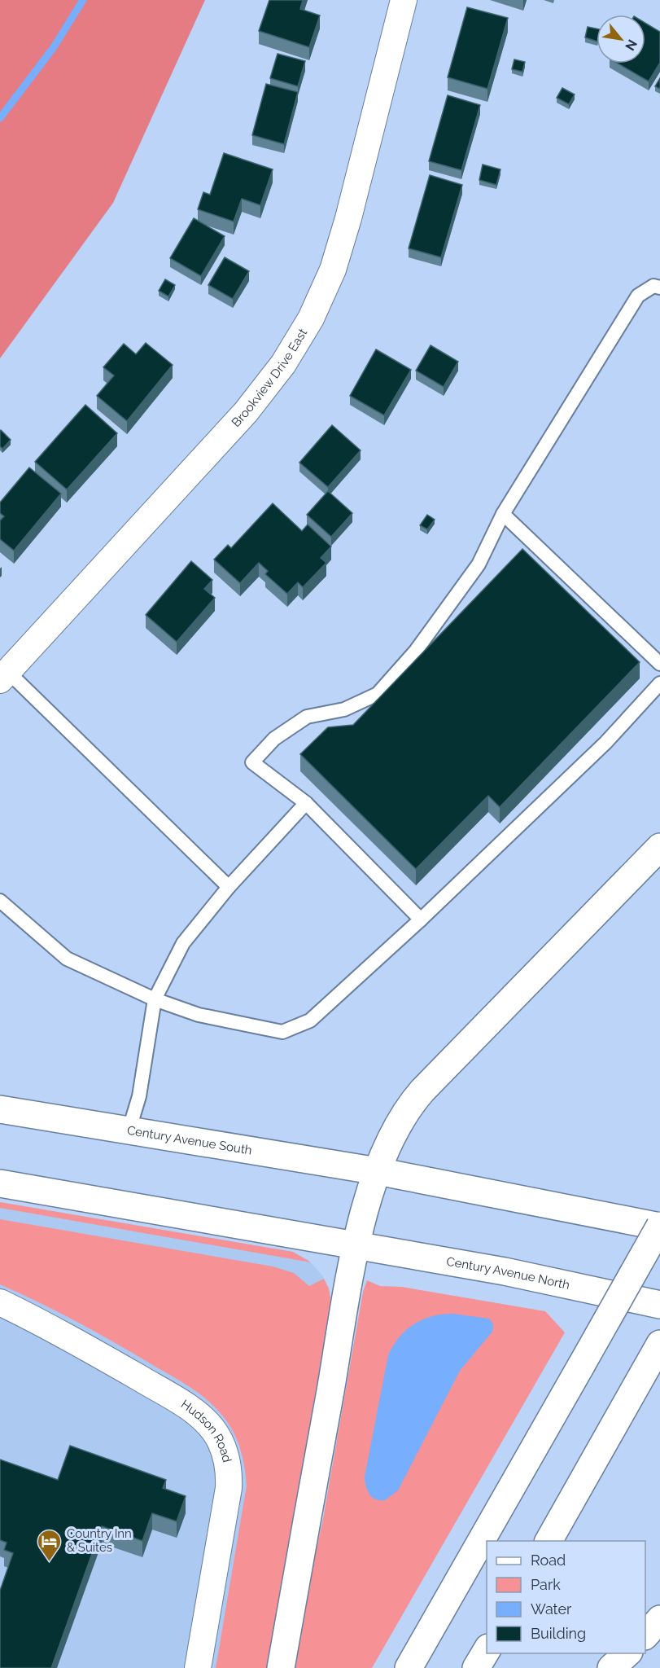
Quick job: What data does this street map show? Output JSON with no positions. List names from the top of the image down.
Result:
{
  "streets": {
    "main road": ["Century Avenue South", "Century Avenue North"],
    "street": ["Brookview Drive East", "Hudson Road"]
  },
  "places": {
    "hotel": ["Country Inn & Suites"]
  },
  "legend": [
    "Road",
    "Park",
    "Water",
    "Building"
  ],
  "north": "bottom right"
}
